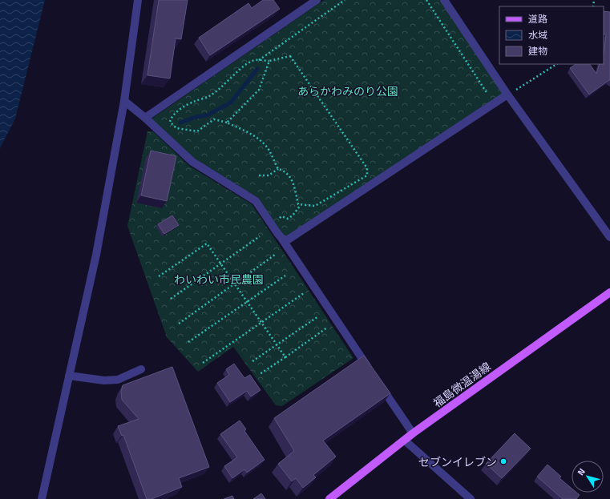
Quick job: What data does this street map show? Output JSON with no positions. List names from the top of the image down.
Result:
{
  "streets": {
    "main road": ["福島微温湯線"]
  },
  "parks": ["あらかわみのり公園", "わいわい市民農園"],
  "places": ["セブンイレブン"],
  "legend": ["道路", "水域", "建物"],
  "north": "top left"
}
